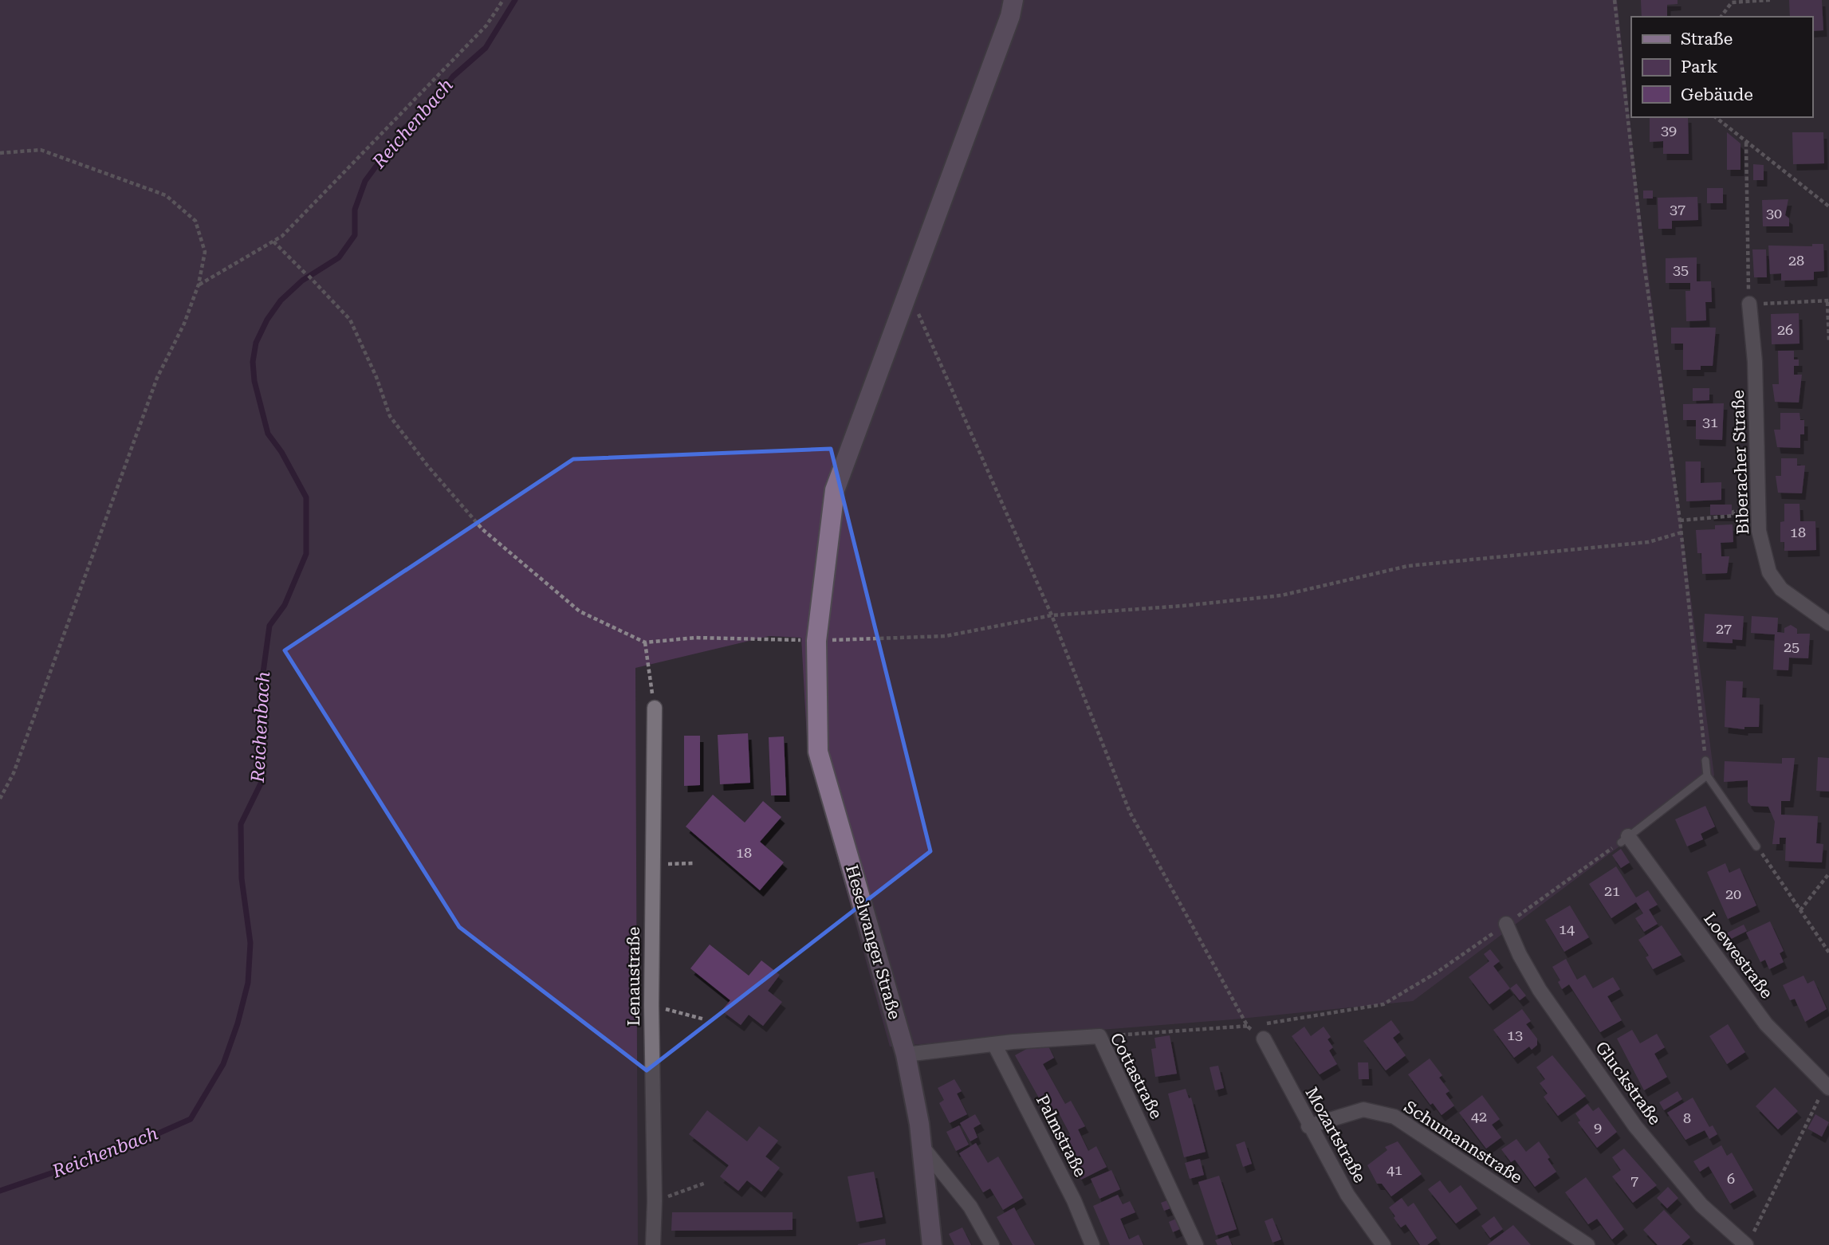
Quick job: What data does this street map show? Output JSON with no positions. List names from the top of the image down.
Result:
{
  "streets": {
    "street": [
      "Biberacher Straße",
      "Heselwanger Straße",
      "Loewestraße",
      "Lenaustraße",
      "Cottastraße",
      "Gluckstraße",
      "Mozartstraße",
      "Palmstraße",
      "Schumannstraße"
    ]
  },
  "crossings": [
    ["Heselwanger Straße", "Cottastraße"],
    ["Cottastraße", "Palmstraße"],
    ["Mozartstraße", "Schumannstraße"]
  ],
  "water": ["Reichenbach"],
  "house_numbers": [
    "39",
    "37",
    "30",
    "28",
    "35",
    "26",
    "31",
    "18",
    "27",
    "25",
    "18",
    "21",
    "20",
    "14",
    "13",
    "42",
    "8",
    "9",
    "41",
    "6",
    "7"
  ],
  "legend": ["Straße", "Park", "Gebäude"]
}
